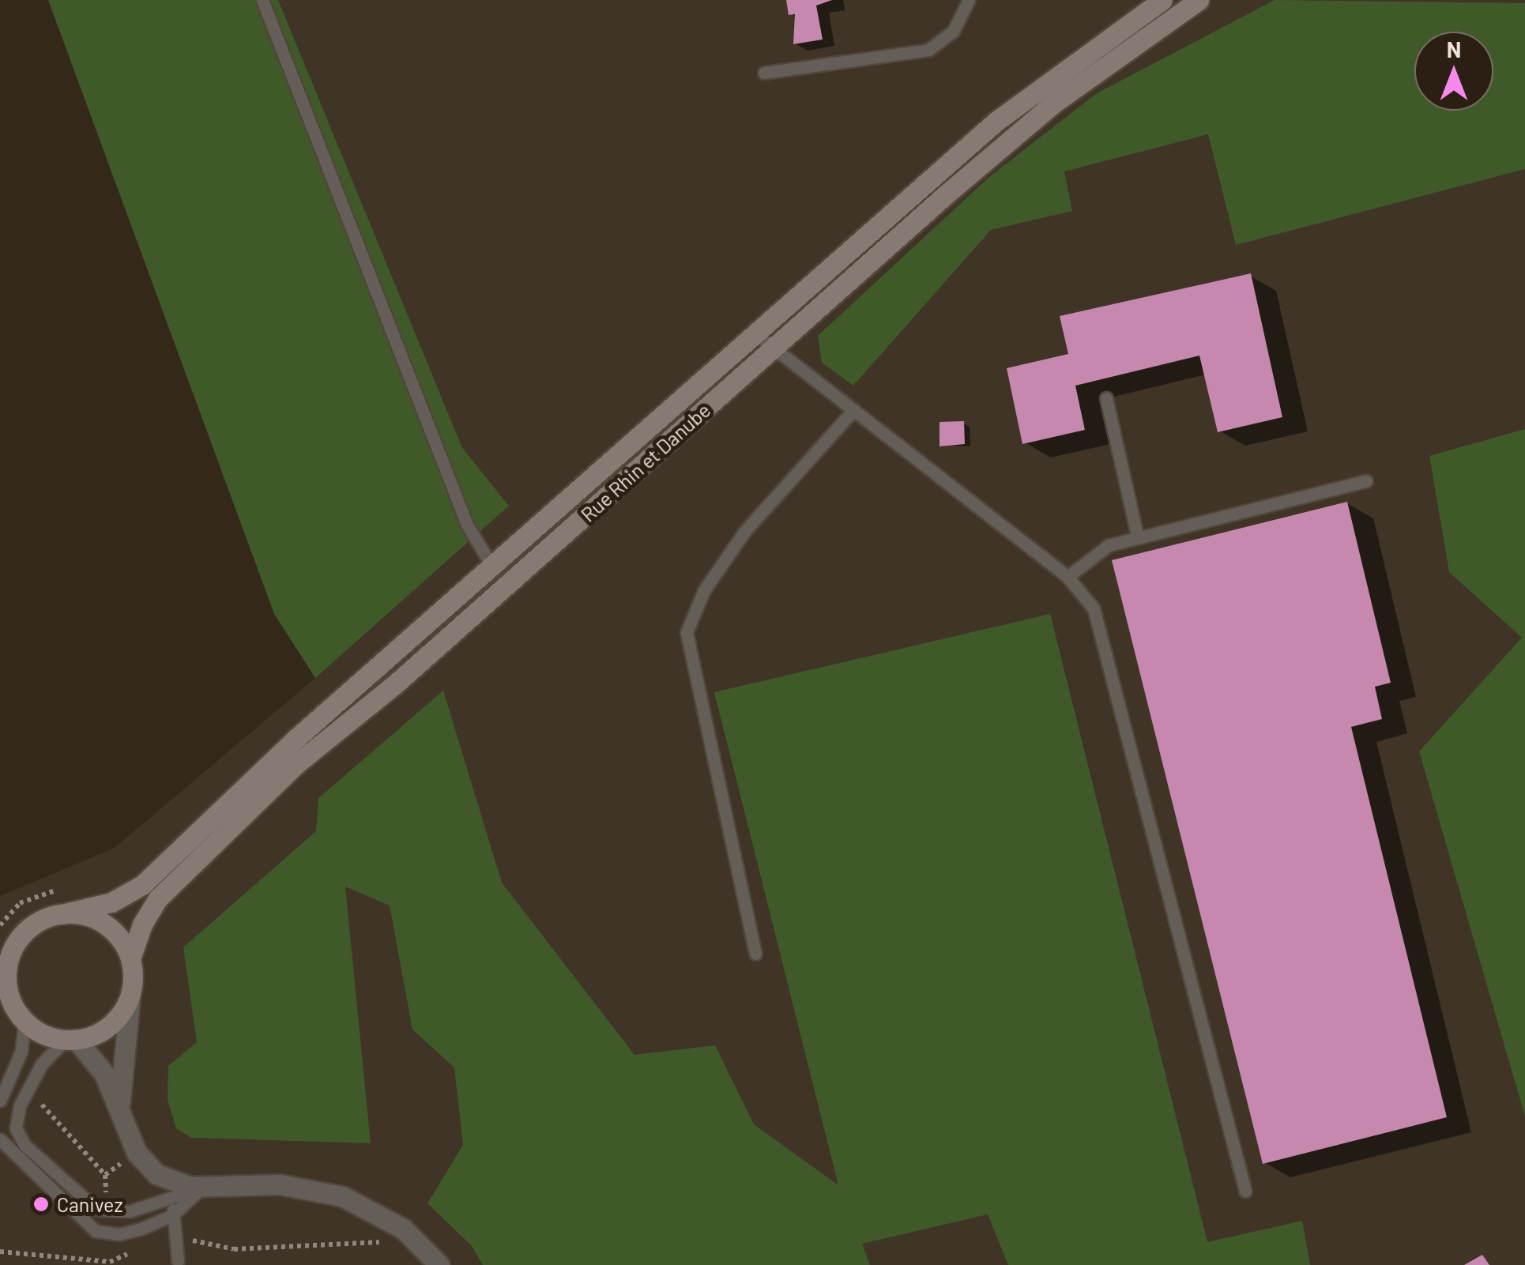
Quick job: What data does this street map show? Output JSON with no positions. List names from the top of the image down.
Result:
{
  "streets": {
    "main road": ["Rue Rhin et Danube"]
  },
  "places": ["Canivez"],
  "north": "top"
}
